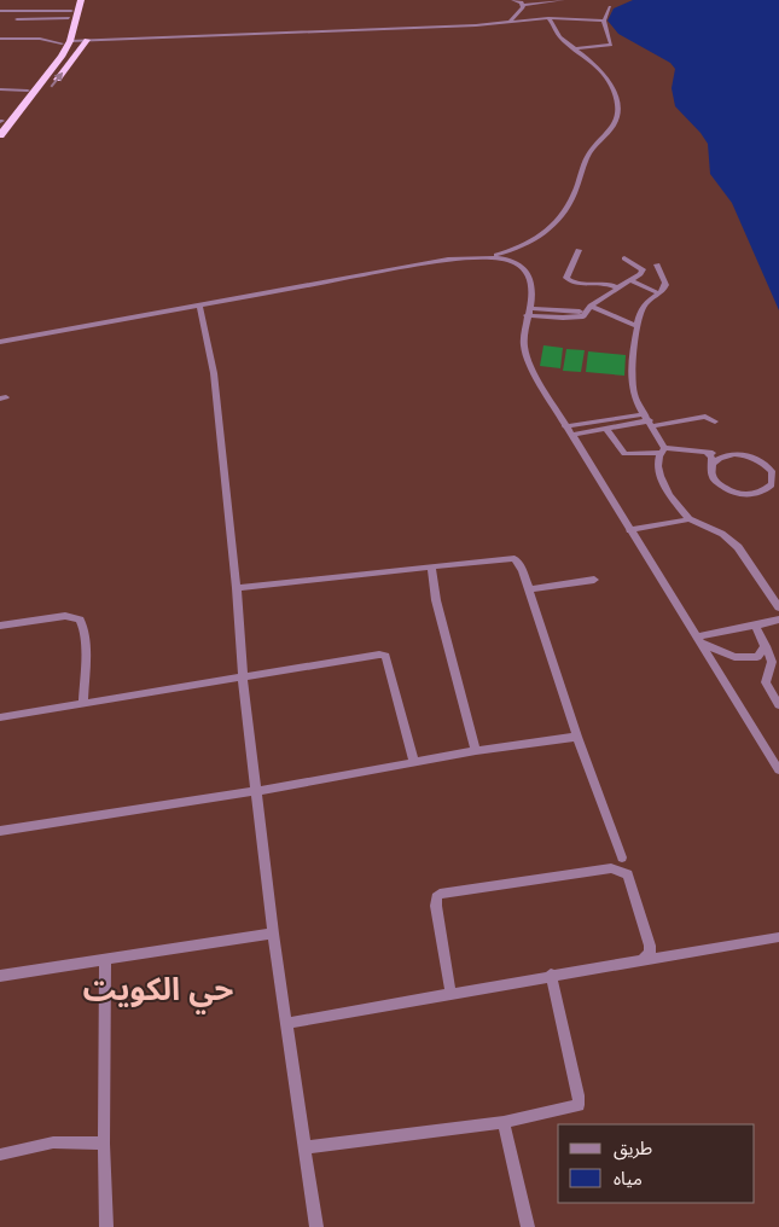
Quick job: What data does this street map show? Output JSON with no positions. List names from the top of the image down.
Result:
{
  "districts": ["حي الكويت"],
  "legend": ["طريق", "مياه"]
}
